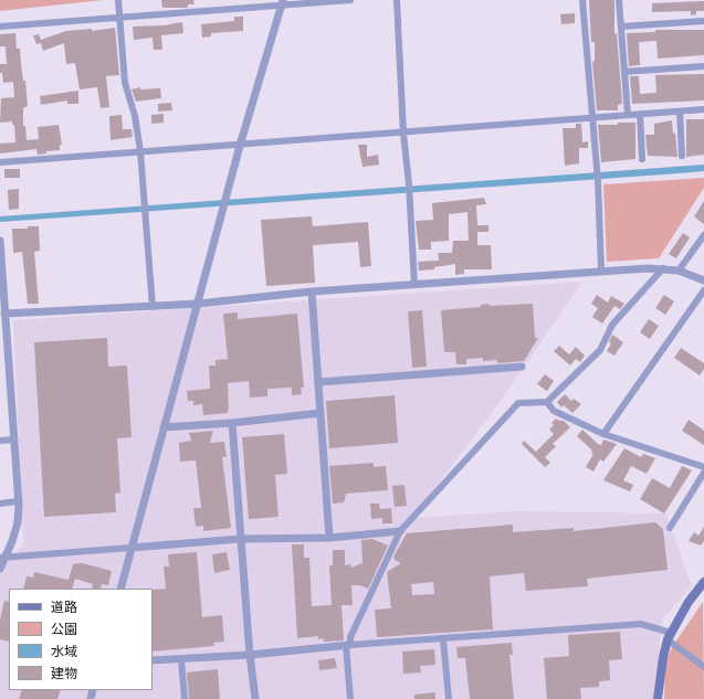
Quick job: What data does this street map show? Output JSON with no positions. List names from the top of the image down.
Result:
{
  "legend": [
    "道路",
    "公園",
    "水域",
    "建物"
  ]
}
